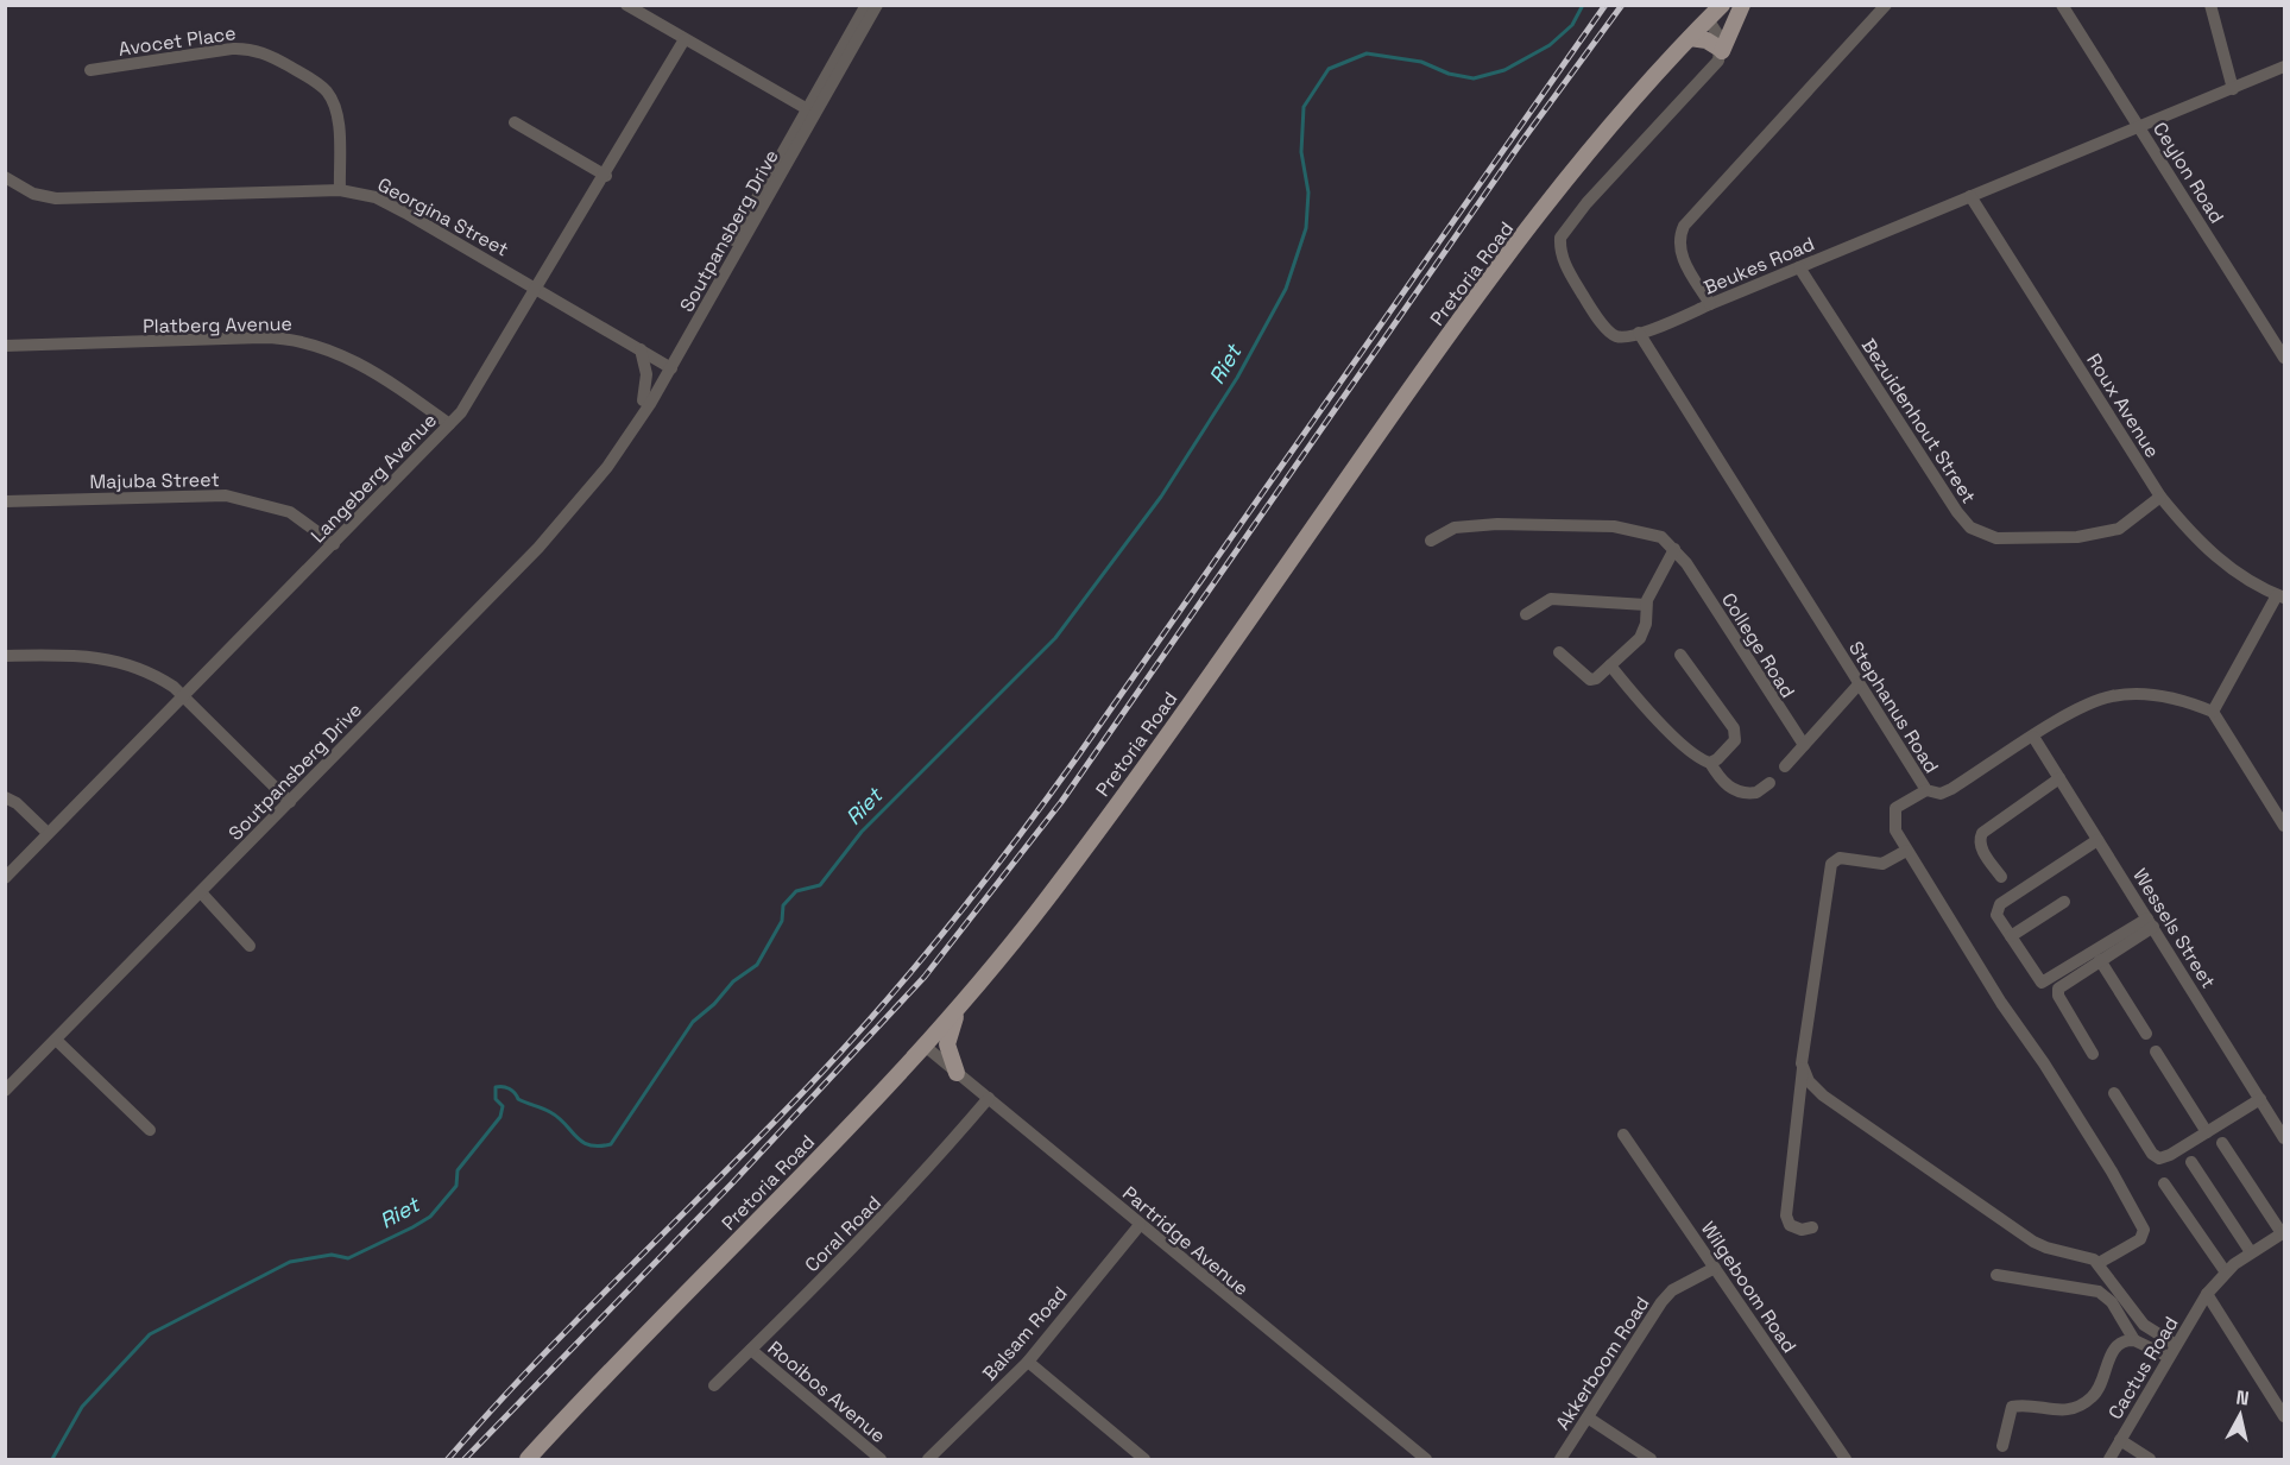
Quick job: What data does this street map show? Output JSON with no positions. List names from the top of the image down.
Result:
{
  "streets": {
    "main road": ["Pretoria Road"],
    "street": [
      "Avocet Place",
      "Ceylon Road",
      "Georgina Street",
      "Soutpansberg Drive",
      "Beukes Road",
      "Platberg Avenue",
      "Roux Avenue",
      "Bezuidenhout Street",
      "Langeberg Avenue",
      "Majuba Street",
      "College Road",
      "Stephanus Road",
      "Wessels Street",
      "Coral Road",
      "Partridge Avenue",
      "Wilgeboom Road",
      "Balsam Road",
      "Akkerboom Road",
      "Cactus Road",
      "Rooibos Avenue"
    ]
  },
  "crossings": [
    ["Avocet Place", "Georgina Street"],
    ["Ceylon Road", "Beukes Road"],
    ["Georgina Street", "Soutpansberg Drive"],
    ["Georgina Street", "Langeberg Avenue"],
    ["Beukes Road", "Roux Avenue"],
    ["Beukes Road", "Bezuidenhout Street"],
    ["Beukes Road", "Stephanus Road"],
    ["Pretoria Road", "Partridge Avenue"],
    ["Platberg Avenue", "Langeberg Avenue"],
    ["Roux Avenue", "Bezuidenhout Street"],
    ["Langeberg Avenue", "Majuba Street"],
    ["Stephanus Road", "Wessels Street"],
    ["Coral Road", "Partridge Avenue"],
    ["Coral Road", "Rooibos Avenue"],
    ["Partridge Avenue", "Balsam Road"],
    ["Wilgeboom Road", "Akkerboom Road"]
  ],
  "water": ["Riet"],
  "north": "top"
}
